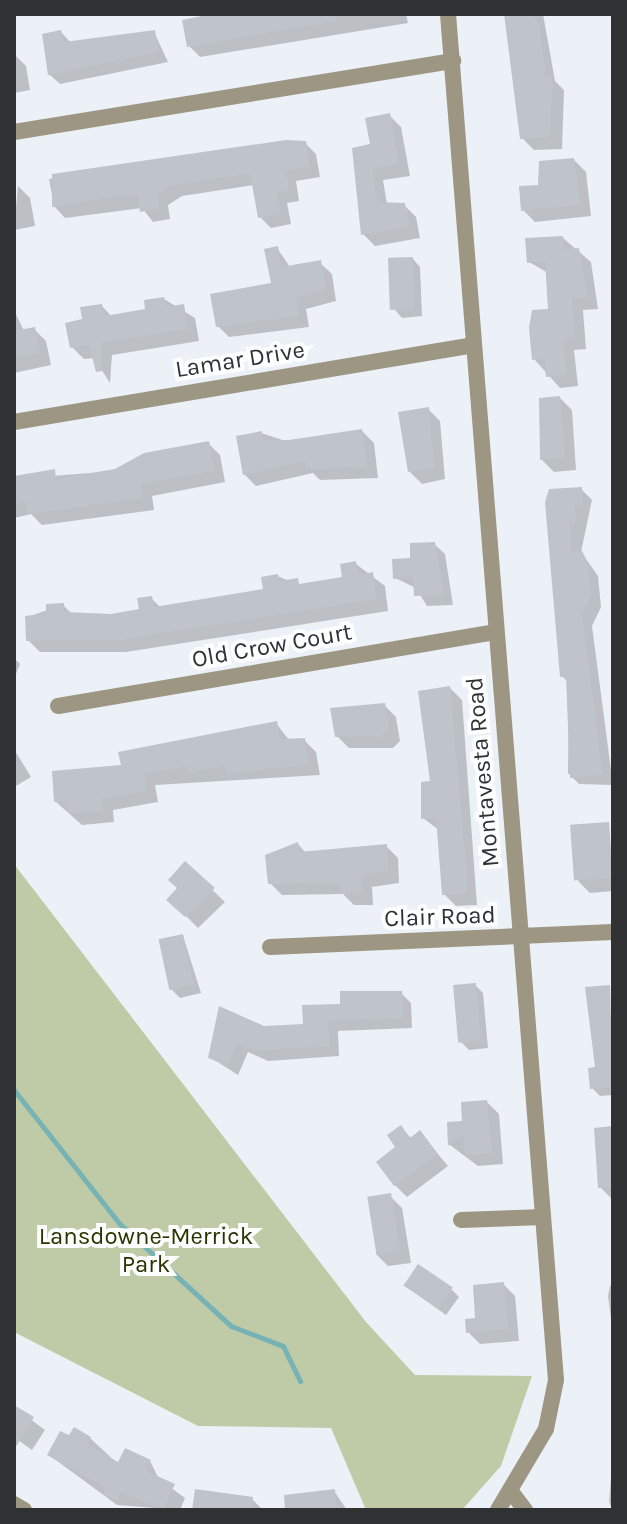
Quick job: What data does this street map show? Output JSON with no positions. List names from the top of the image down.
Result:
{
  "streets": {
    "street": [
      "Lamar Drive",
      "Old Crow Court",
      "Montavesta Road",
      "Clair Road"
    ]
  },
  "crossings": [
    ["Lamar Drive", "Montavesta Road"],
    ["Old Crow Court", "Montavesta Road"],
    ["Montavesta Road", "Clair Road"]
  ],
  "parks": ["Lansdowne-Merrick Park"]
}
